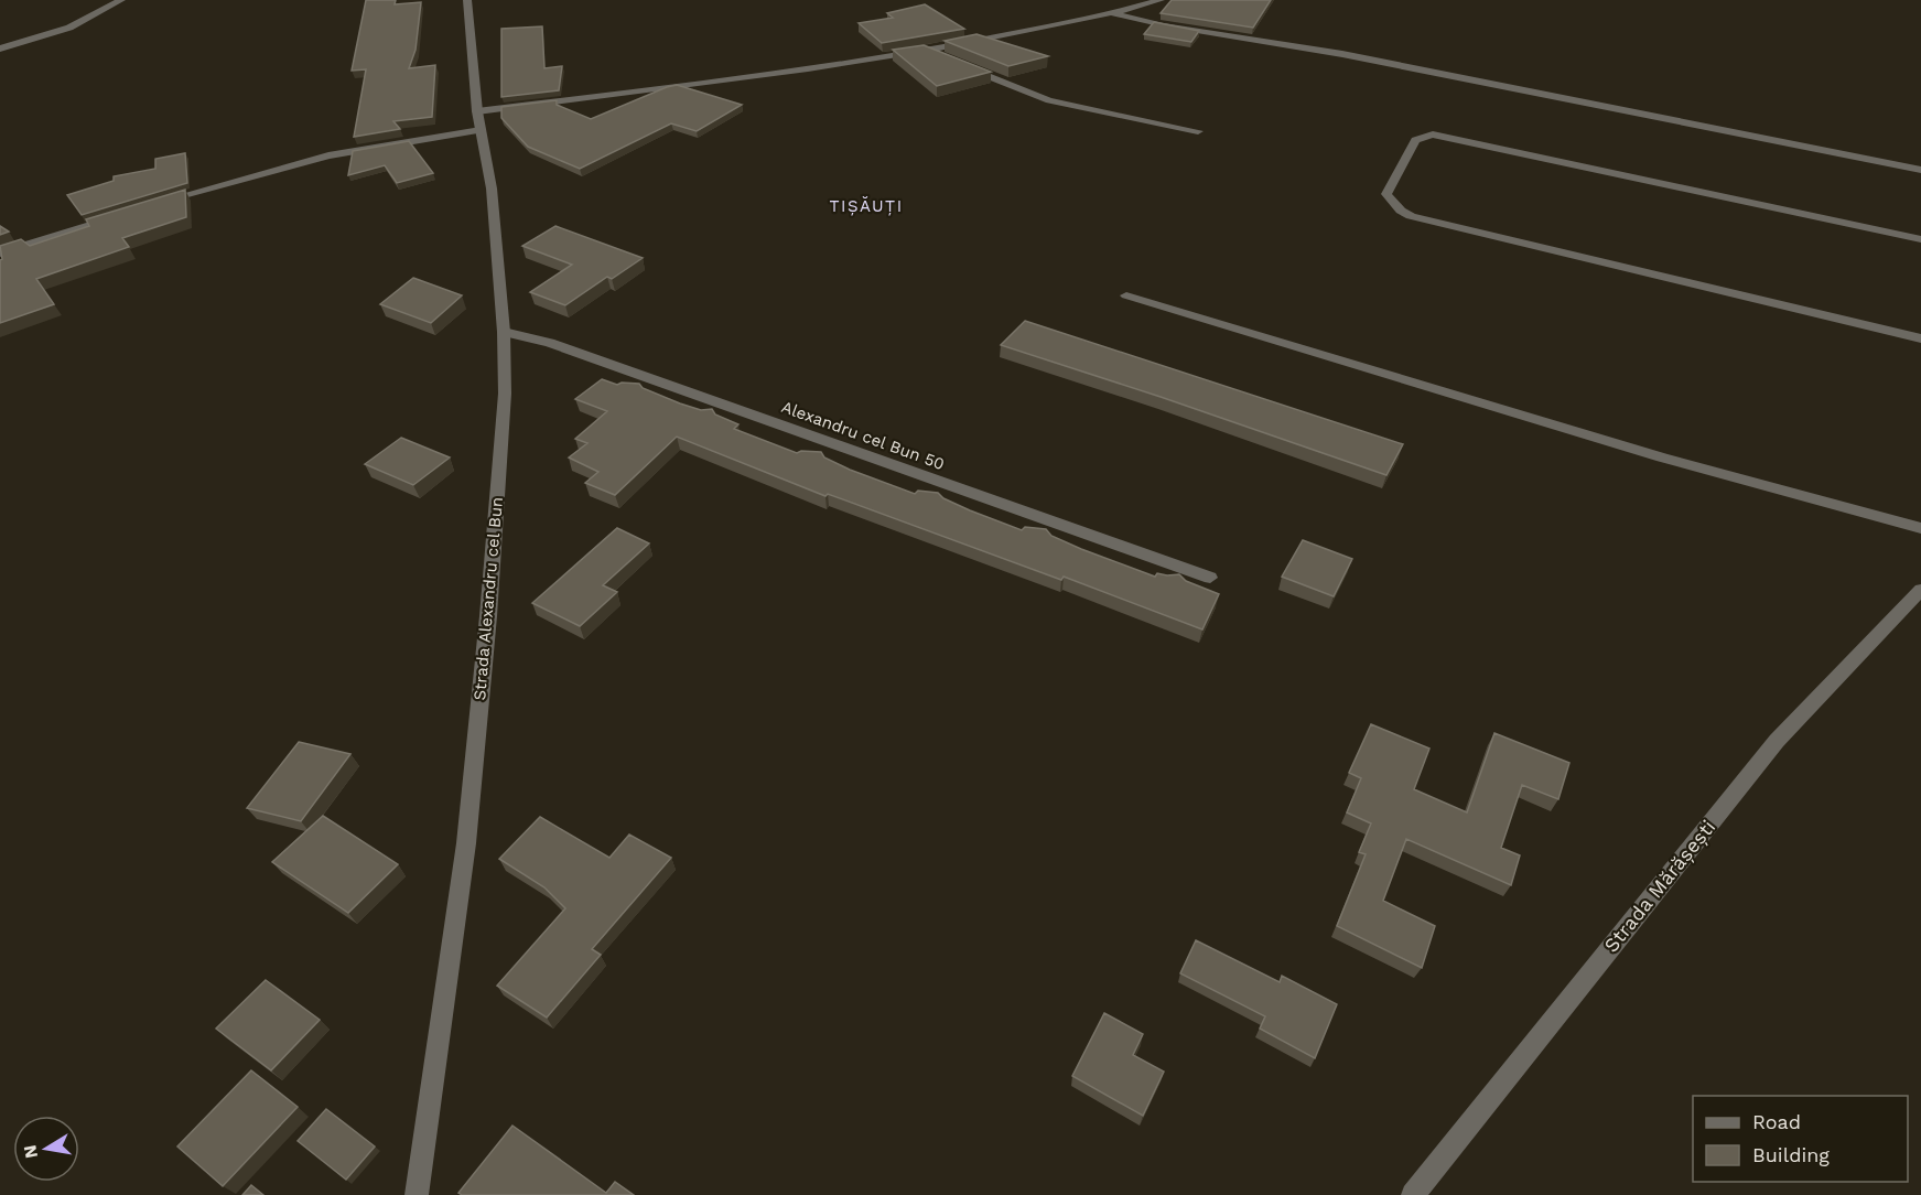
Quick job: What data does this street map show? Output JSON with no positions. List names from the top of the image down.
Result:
{
  "streets": {
    "street": ["Alexandru cel Bun 50", "Strada Alexandru cel Bun", "Strada Mărășești"]
  },
  "crossings": [
    ["Alexandru cel Bun 50", "Strada Alexandru cel Bun"]
  ],
  "districts": ["TIȘĂUȚI"],
  "legend": ["Road", "Building"],
  "north": "left"
}
